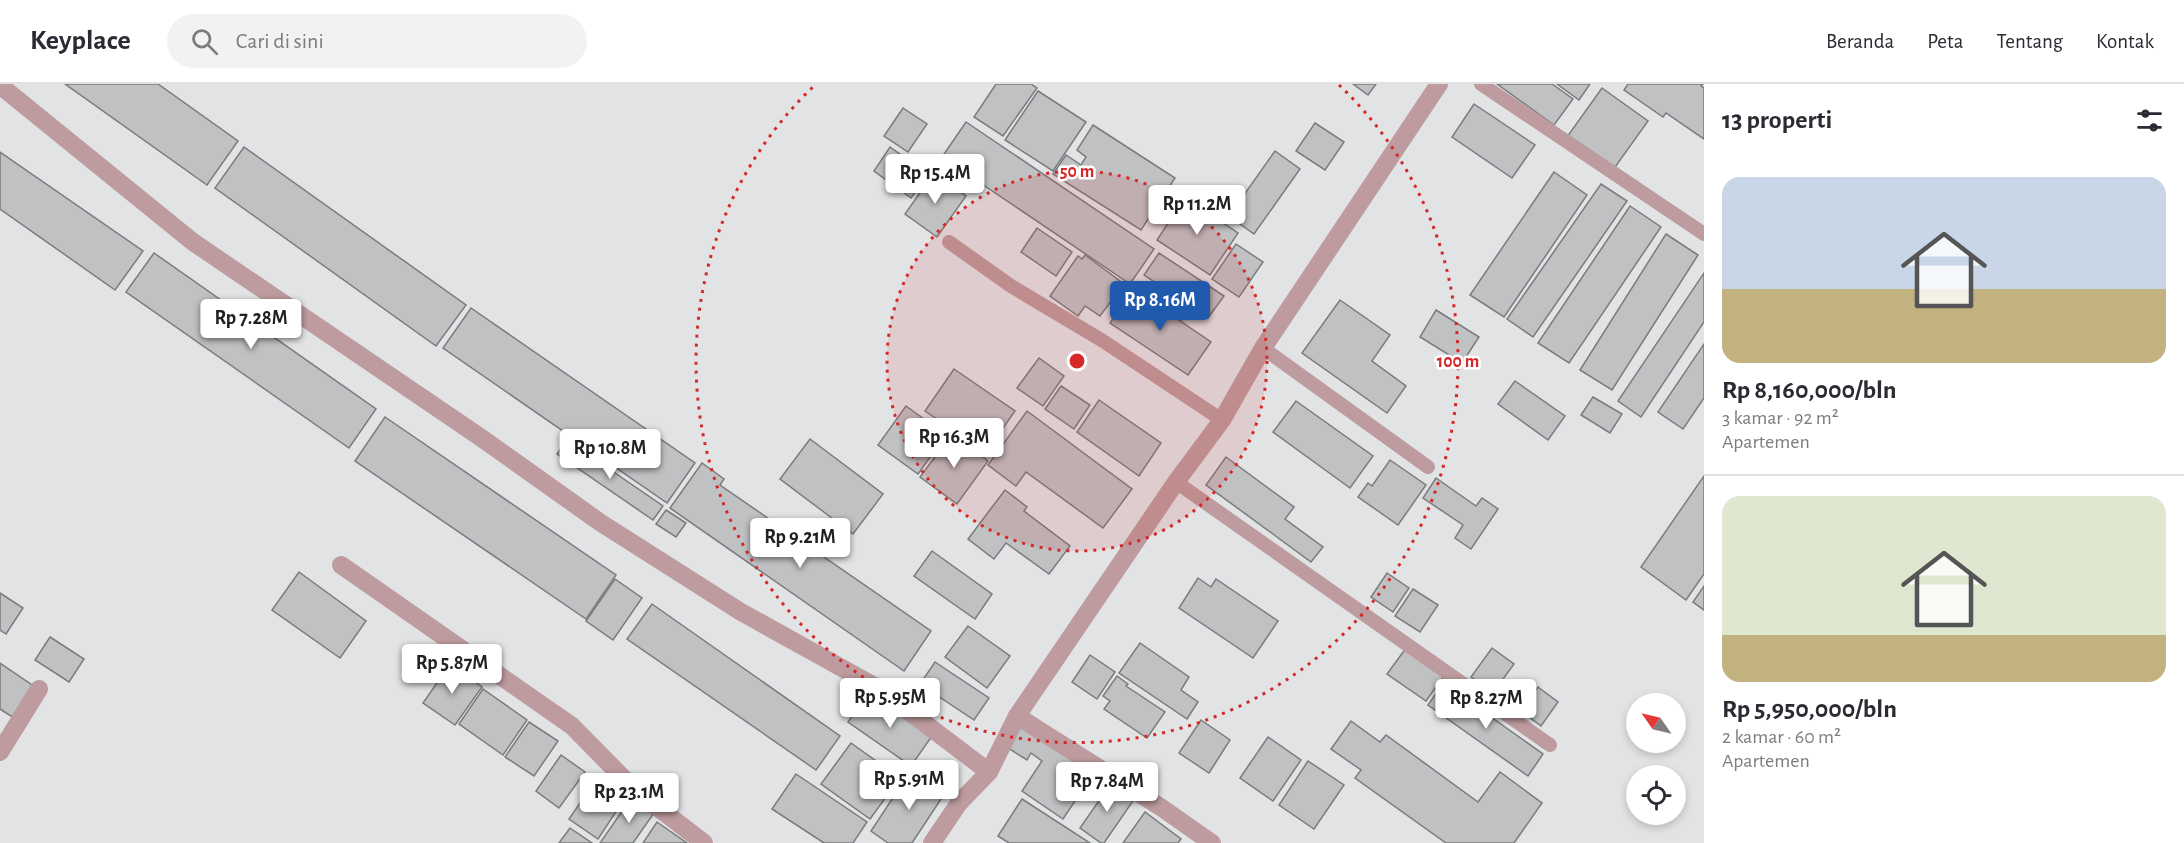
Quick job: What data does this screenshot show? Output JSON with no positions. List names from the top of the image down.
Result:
{
  "north": "top left",
  "page": {
    "header": "Keyplace",
    "search": "Cari di sini",
    "nav": [
      "Beranda",
      "Peta",
      "Tentang",
      "Kontak"
    ],
    "heading": "13 properti",
    "price": [
      "Rp 15.4M",
      "Rp 11.2M",
      "Rp 8.16M",
      "Rp 7.28M",
      "Rp 16.3M",
      "Rp 10.8M",
      "Rp 9.21M",
      "Rp 5.87M",
      "Rp 5.95M",
      "Rp 8.27M",
      "Rp 5.91M",
      "Rp 7.84M",
      "Rp 23.1M"
    ],
    "list": [
      {
        "name": "Rp 8,160,000/bln",
        "note": "3 kamar · 92 m² · Apartemen"
      },
      {
        "name": "Rp 5,950,000/bln",
        "note": "2 kamar · 60 m² · Apartemen"
      }
    ]
  },
  "rings": ["50 m", "100 m"]
}
